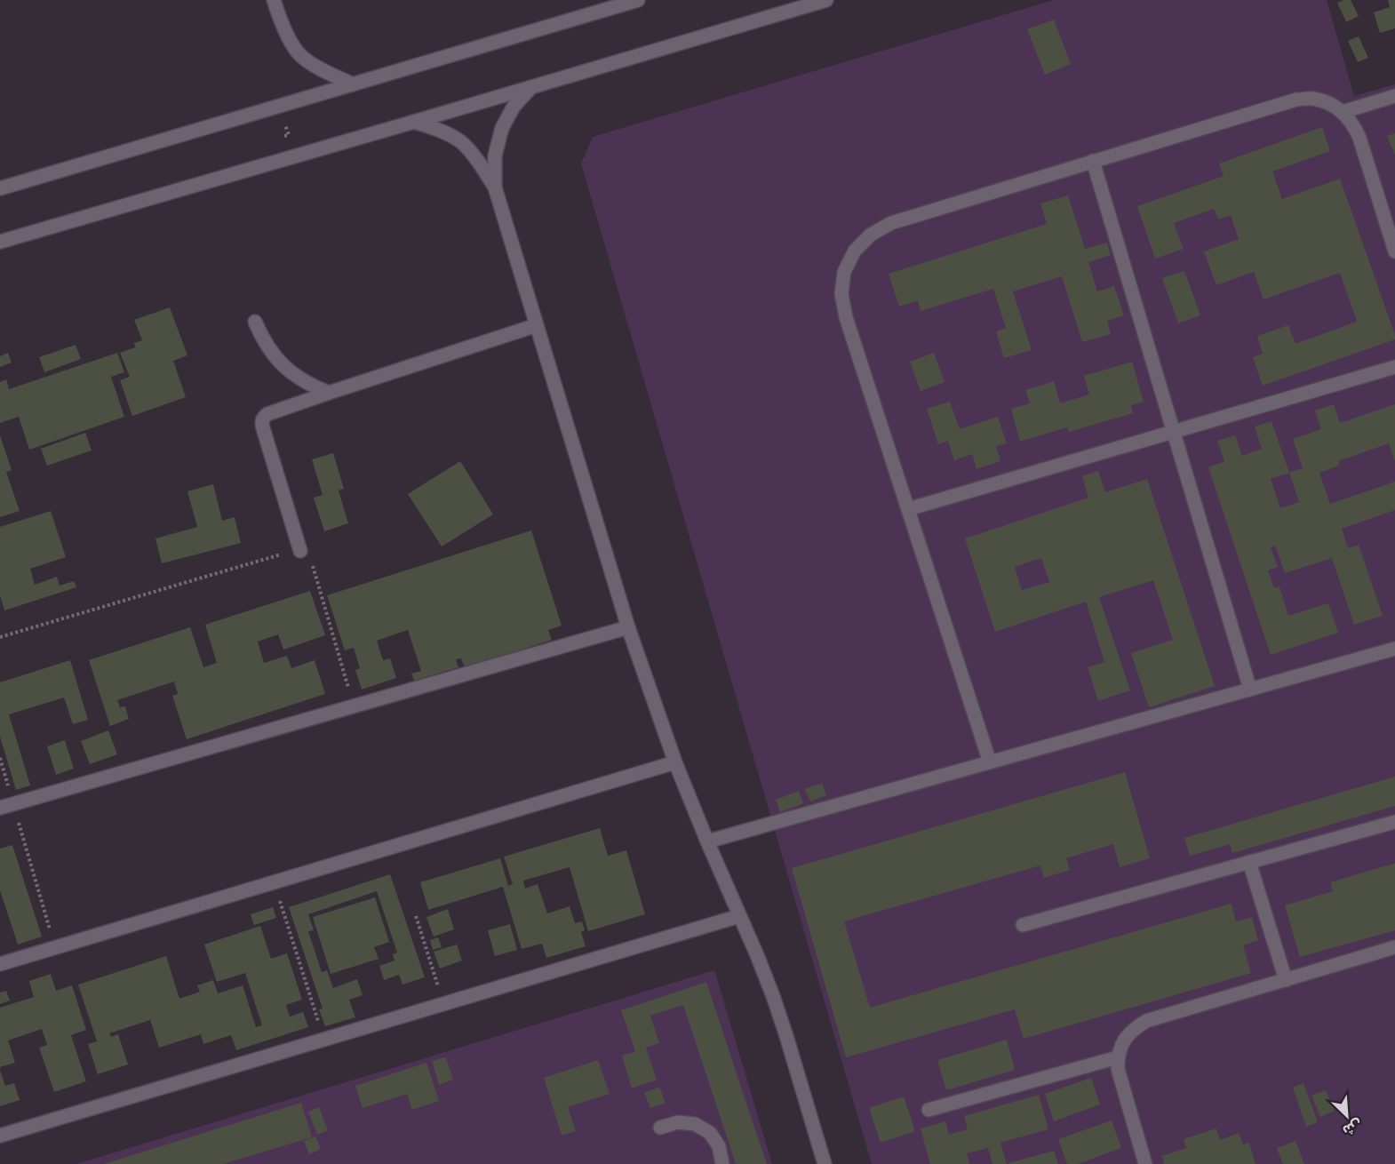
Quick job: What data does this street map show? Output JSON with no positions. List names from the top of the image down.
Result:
{
  "north": "bottom right"
}
